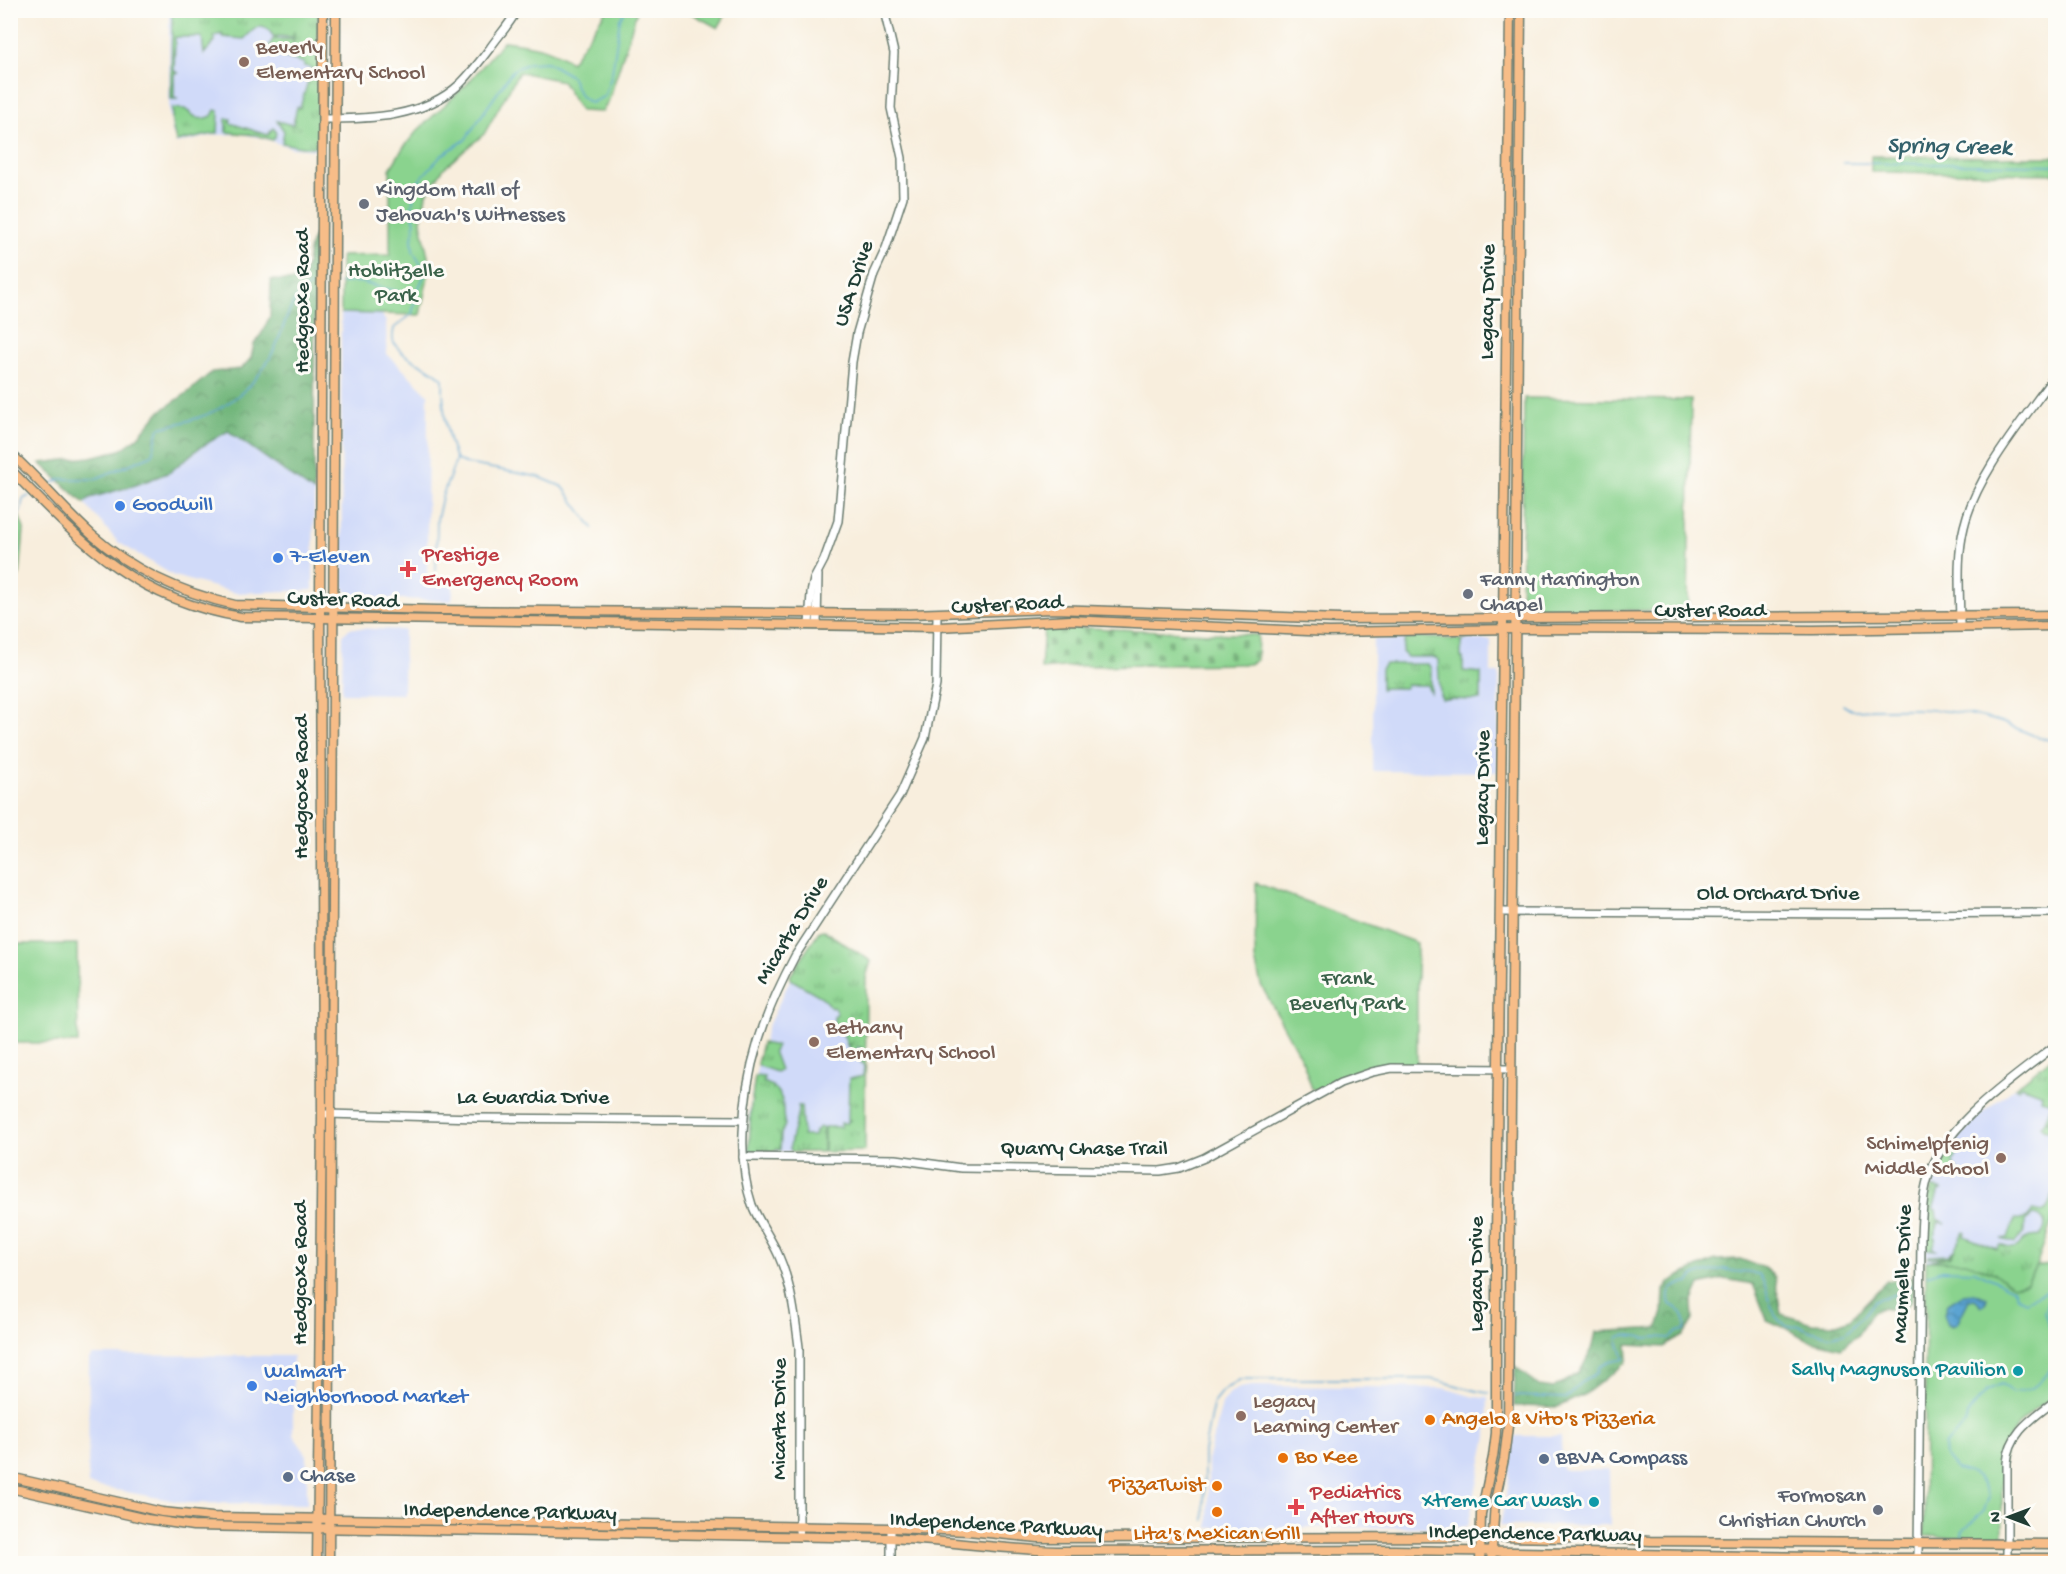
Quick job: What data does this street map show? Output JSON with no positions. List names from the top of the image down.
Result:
{
  "streets": {
    "main road": [
      "Hedgcoxe Road",
      "Legacy Drive",
      "Custer Road",
      "Independence Parkway"
    ],
    "street": [
      "USA Drive",
      "Old Orchard Drive",
      "Micarta Drive",
      "La Guardia Drive",
      "Quarry Chase Trail",
      "Maumelle Drive"
    ]
  },
  "crossings": [
    ["USA Drive", "Custer Road"],
    ["Hedgcoxe Road", "Custer Road"],
    ["Hedgcoxe Road", "La Guardia Drive"],
    ["Hedgcoxe Road", "Independence Parkway"],
    ["Legacy Drive", "Custer Road"],
    ["Legacy Drive", "Old Orchard Drive"],
    ["Legacy Drive", "Quarry Chase Trail"],
    ["Legacy Drive", "Independence Parkway"],
    ["Custer Road", "Micarta Drive"],
    ["Micarta Drive", "La Guardia Drive"],
    ["Micarta Drive", "Quarry Chase Trail"],
    ["Micarta Drive", "Independence Parkway"],
    ["Maumelle Drive", "Independence Parkway"]
  ],
  "water": ["Spring Creek"],
  "parks": ["Hoblitzelle Park", "Frank Beverly Park"],
  "places": {
    "other": [
      "Beverly Elementary School",
      "Kingdom Hall of Jehovah's Witnesses",
      "Goodwill",
      "7-Eleven",
      "Fanny Harrington Chapel",
      "Bethany Elementary School",
      "Schimelpfenig Middle School",
      "Sally Magnuson Pavilion",
      "Walmart Neighborhood Market",
      "Legacy Learning Center",
      "Angelo & Vito's Pizzeria",
      "Bo Kee",
      "BBVA Compass",
      "Chase",
      "PizzaTwist",
      "Xtreme Car Wash",
      "Formosan Christian Church",
      "Lita's Mexican Grill"
    ],
    "health": ["Prestige Emergency Room", "Pediatrics After Hours"]
  },
  "north": "left"
}
